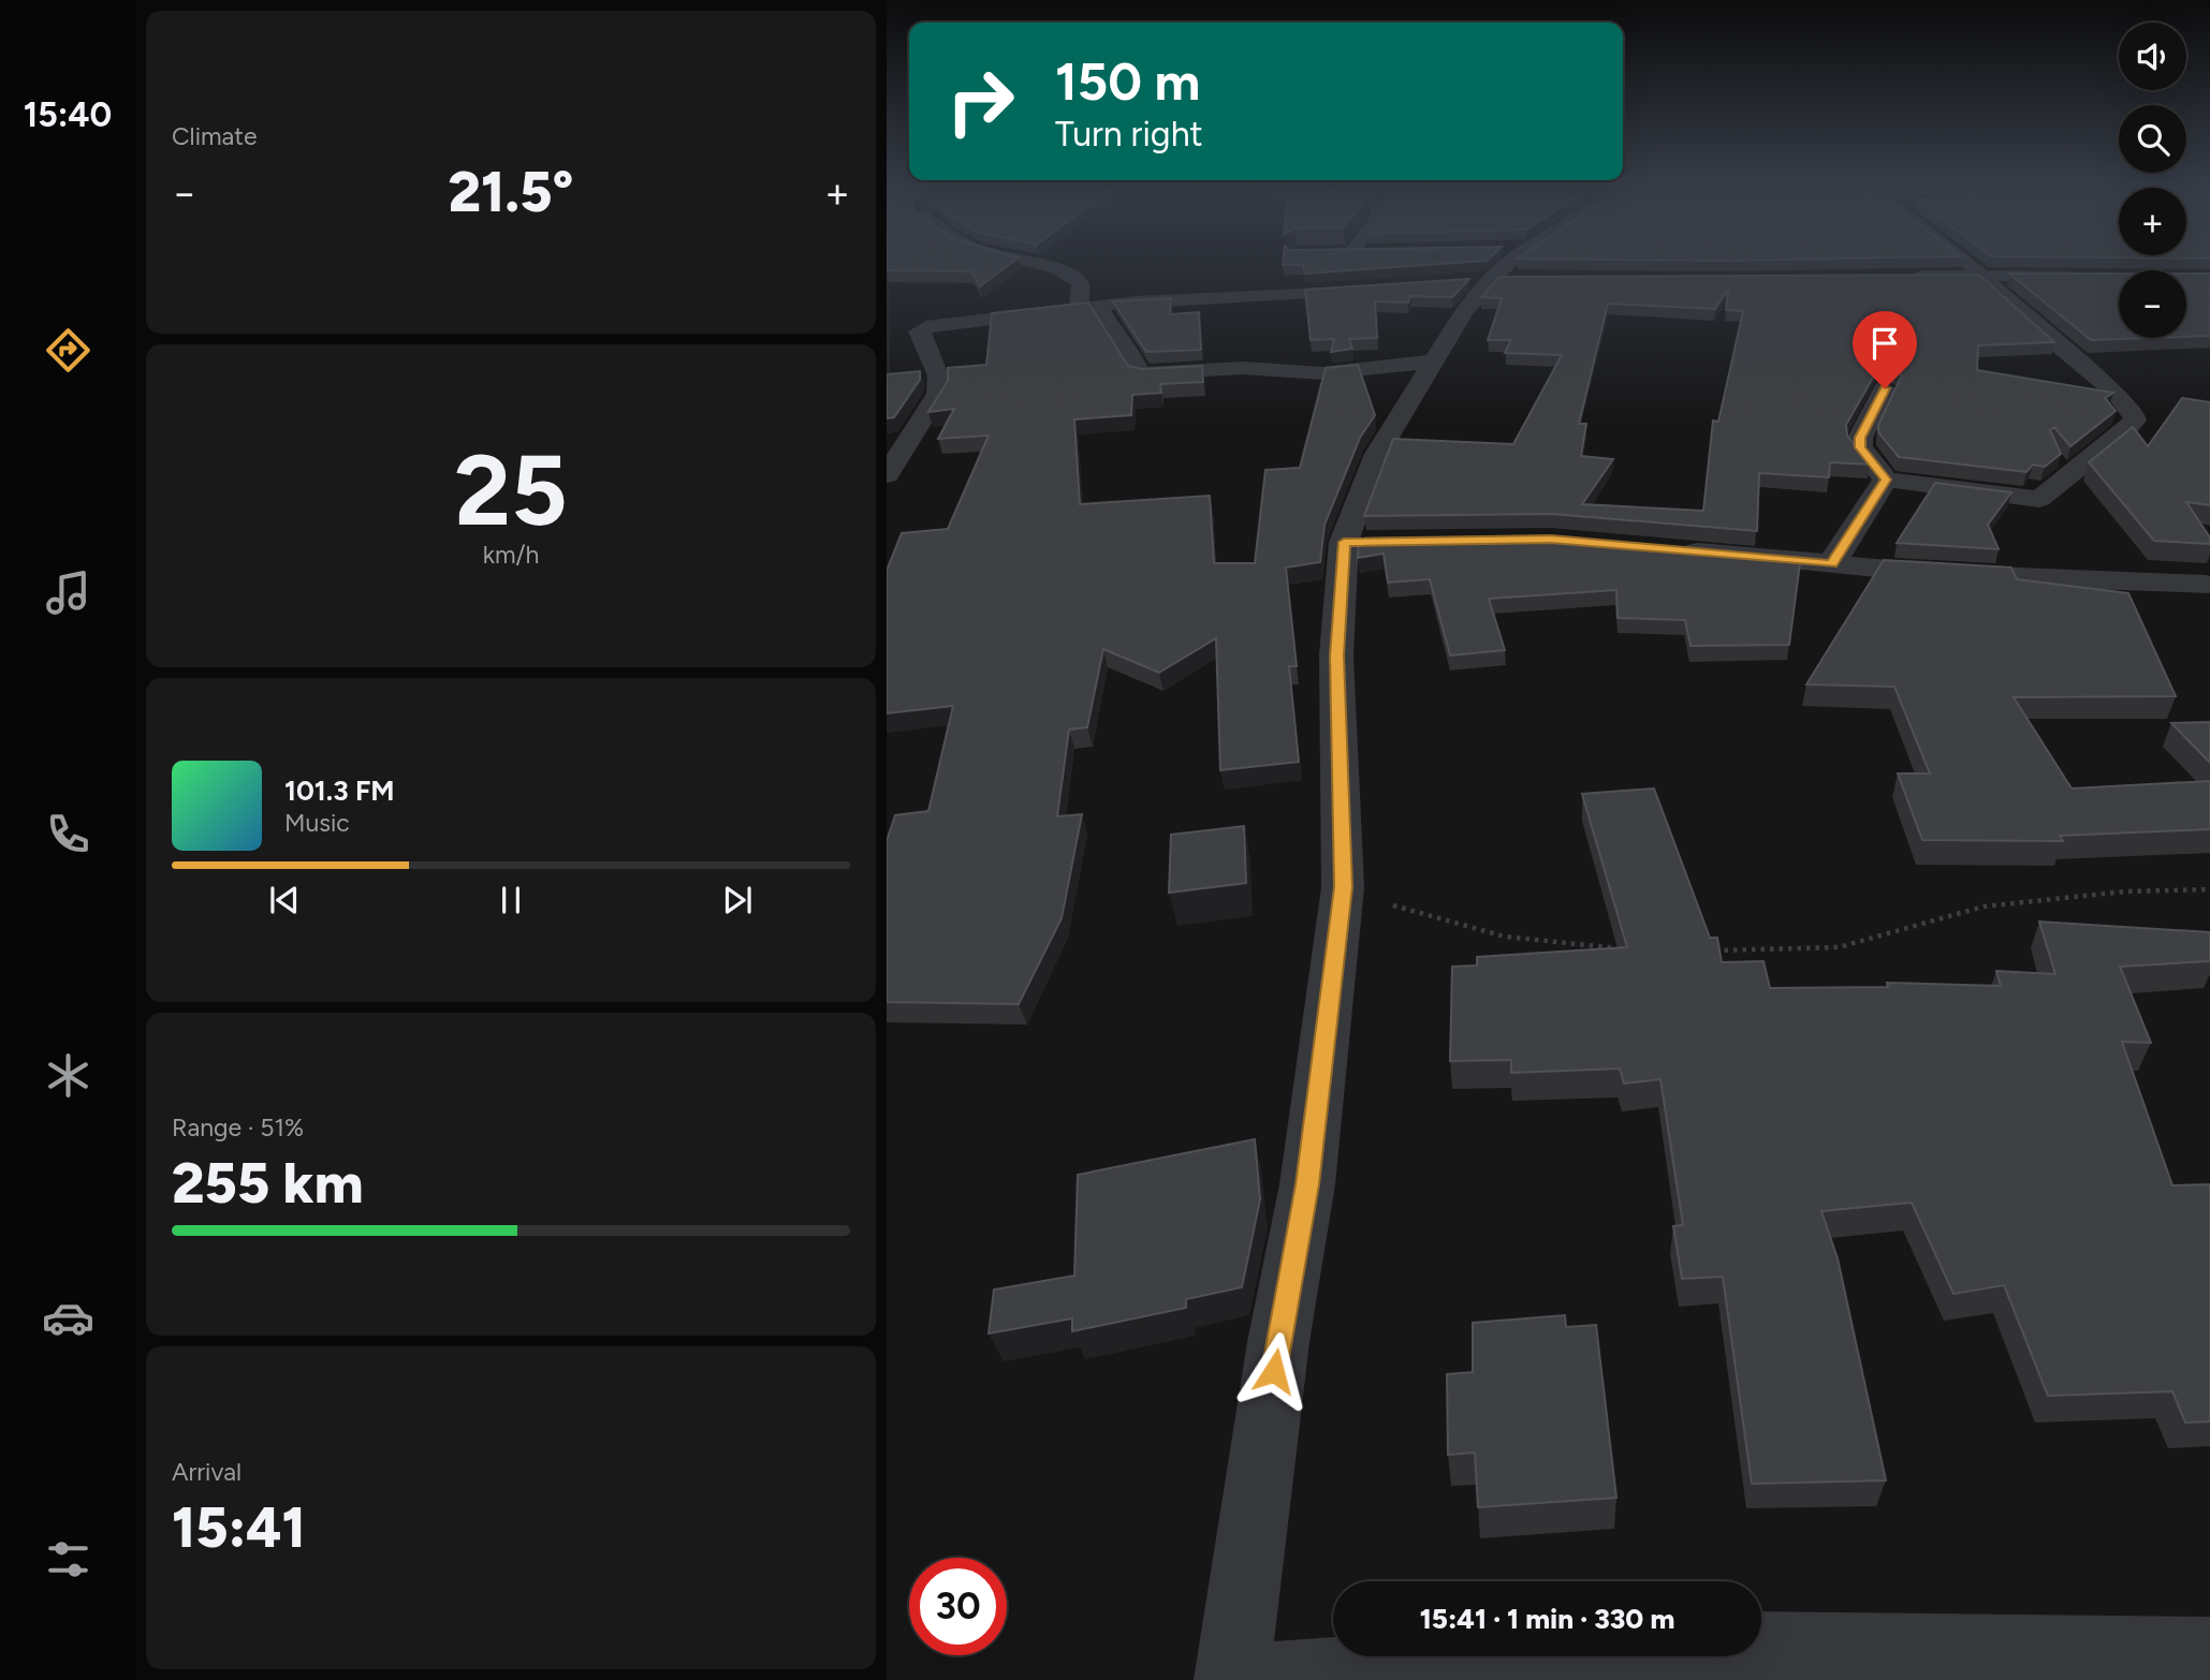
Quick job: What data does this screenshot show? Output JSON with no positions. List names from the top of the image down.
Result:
{
  "page": {
    "tabs": "15:40",
    "tile": [
      "Climate",
      ["25", "km/h"],
      ["Range · 51%", "255 km"],
      ["Arrival", "15:41"]
    ],
    "map_buttons": ["+", "−"],
    "turn": ["150 m", "Turn right"],
    "heat": ["−", "21.5°", "+"],
    "song": ["101.3 FM", "Music"],
    "limit": "30",
    "trip": "15:41 · 1 min · 330 m"
  }
}
